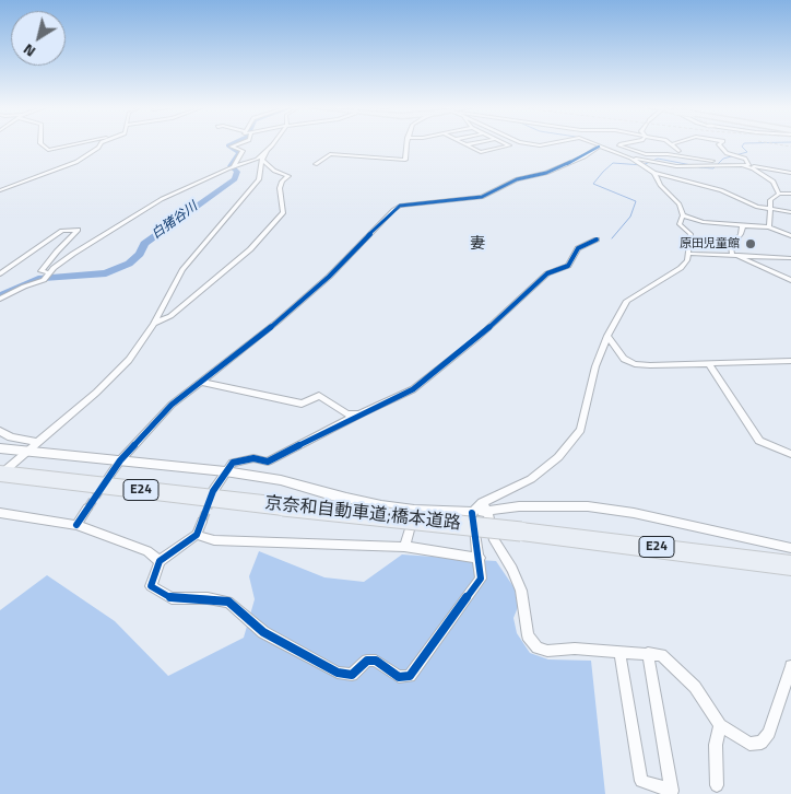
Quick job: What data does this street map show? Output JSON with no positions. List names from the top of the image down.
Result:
{
  "streets": {
    "highway": ["E24", "京奈和自動車道;橋本道路"]
  },
  "districts": ["妻"],
  "water": ["白猪谷川"],
  "places": ["原田児童館"],
  "north": "bottom left"
}
